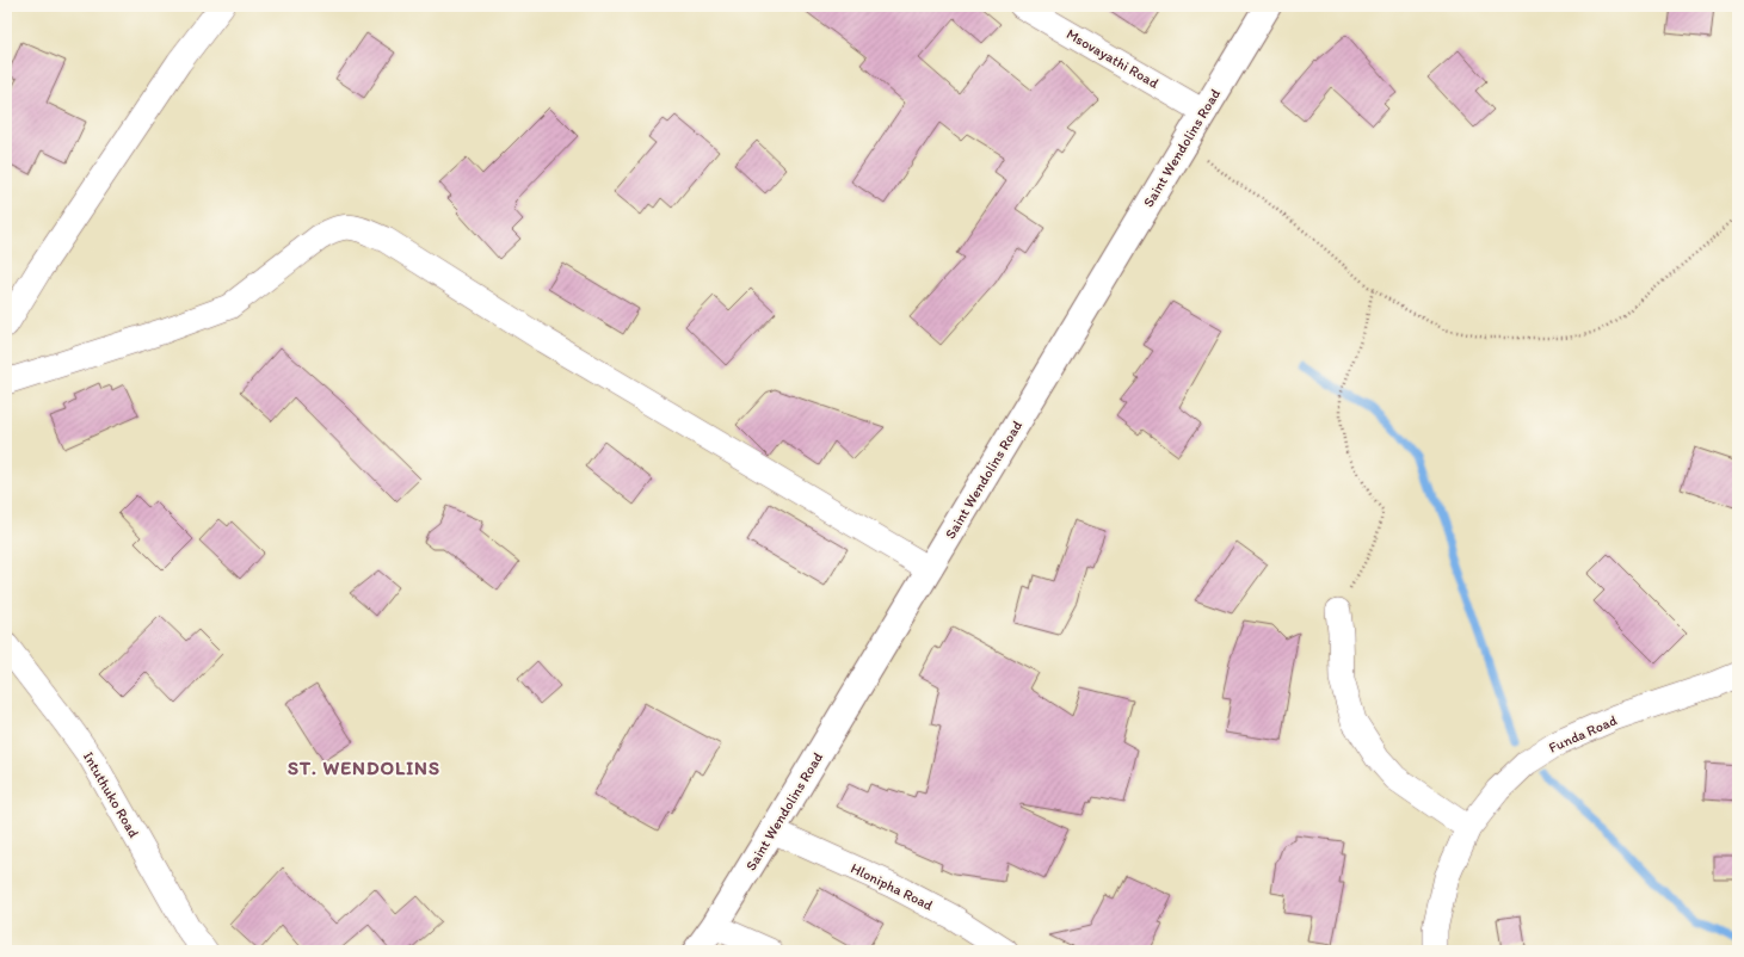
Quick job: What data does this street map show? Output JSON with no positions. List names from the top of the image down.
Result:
{
  "streets": {
    "street": [
      "Msovayathi Road",
      "Saint Wendolins Road",
      "Funda Road",
      "Intuthuko Road",
      "Hlonipha Road"
    ]
  },
  "crossings": [
    ["Msovayathi Road", "Saint Wendolins Road"],
    ["Saint Wendolins Road", "Hlonipha Road"]
  ],
  "districts": ["ST. WENDOLINS"]
}
